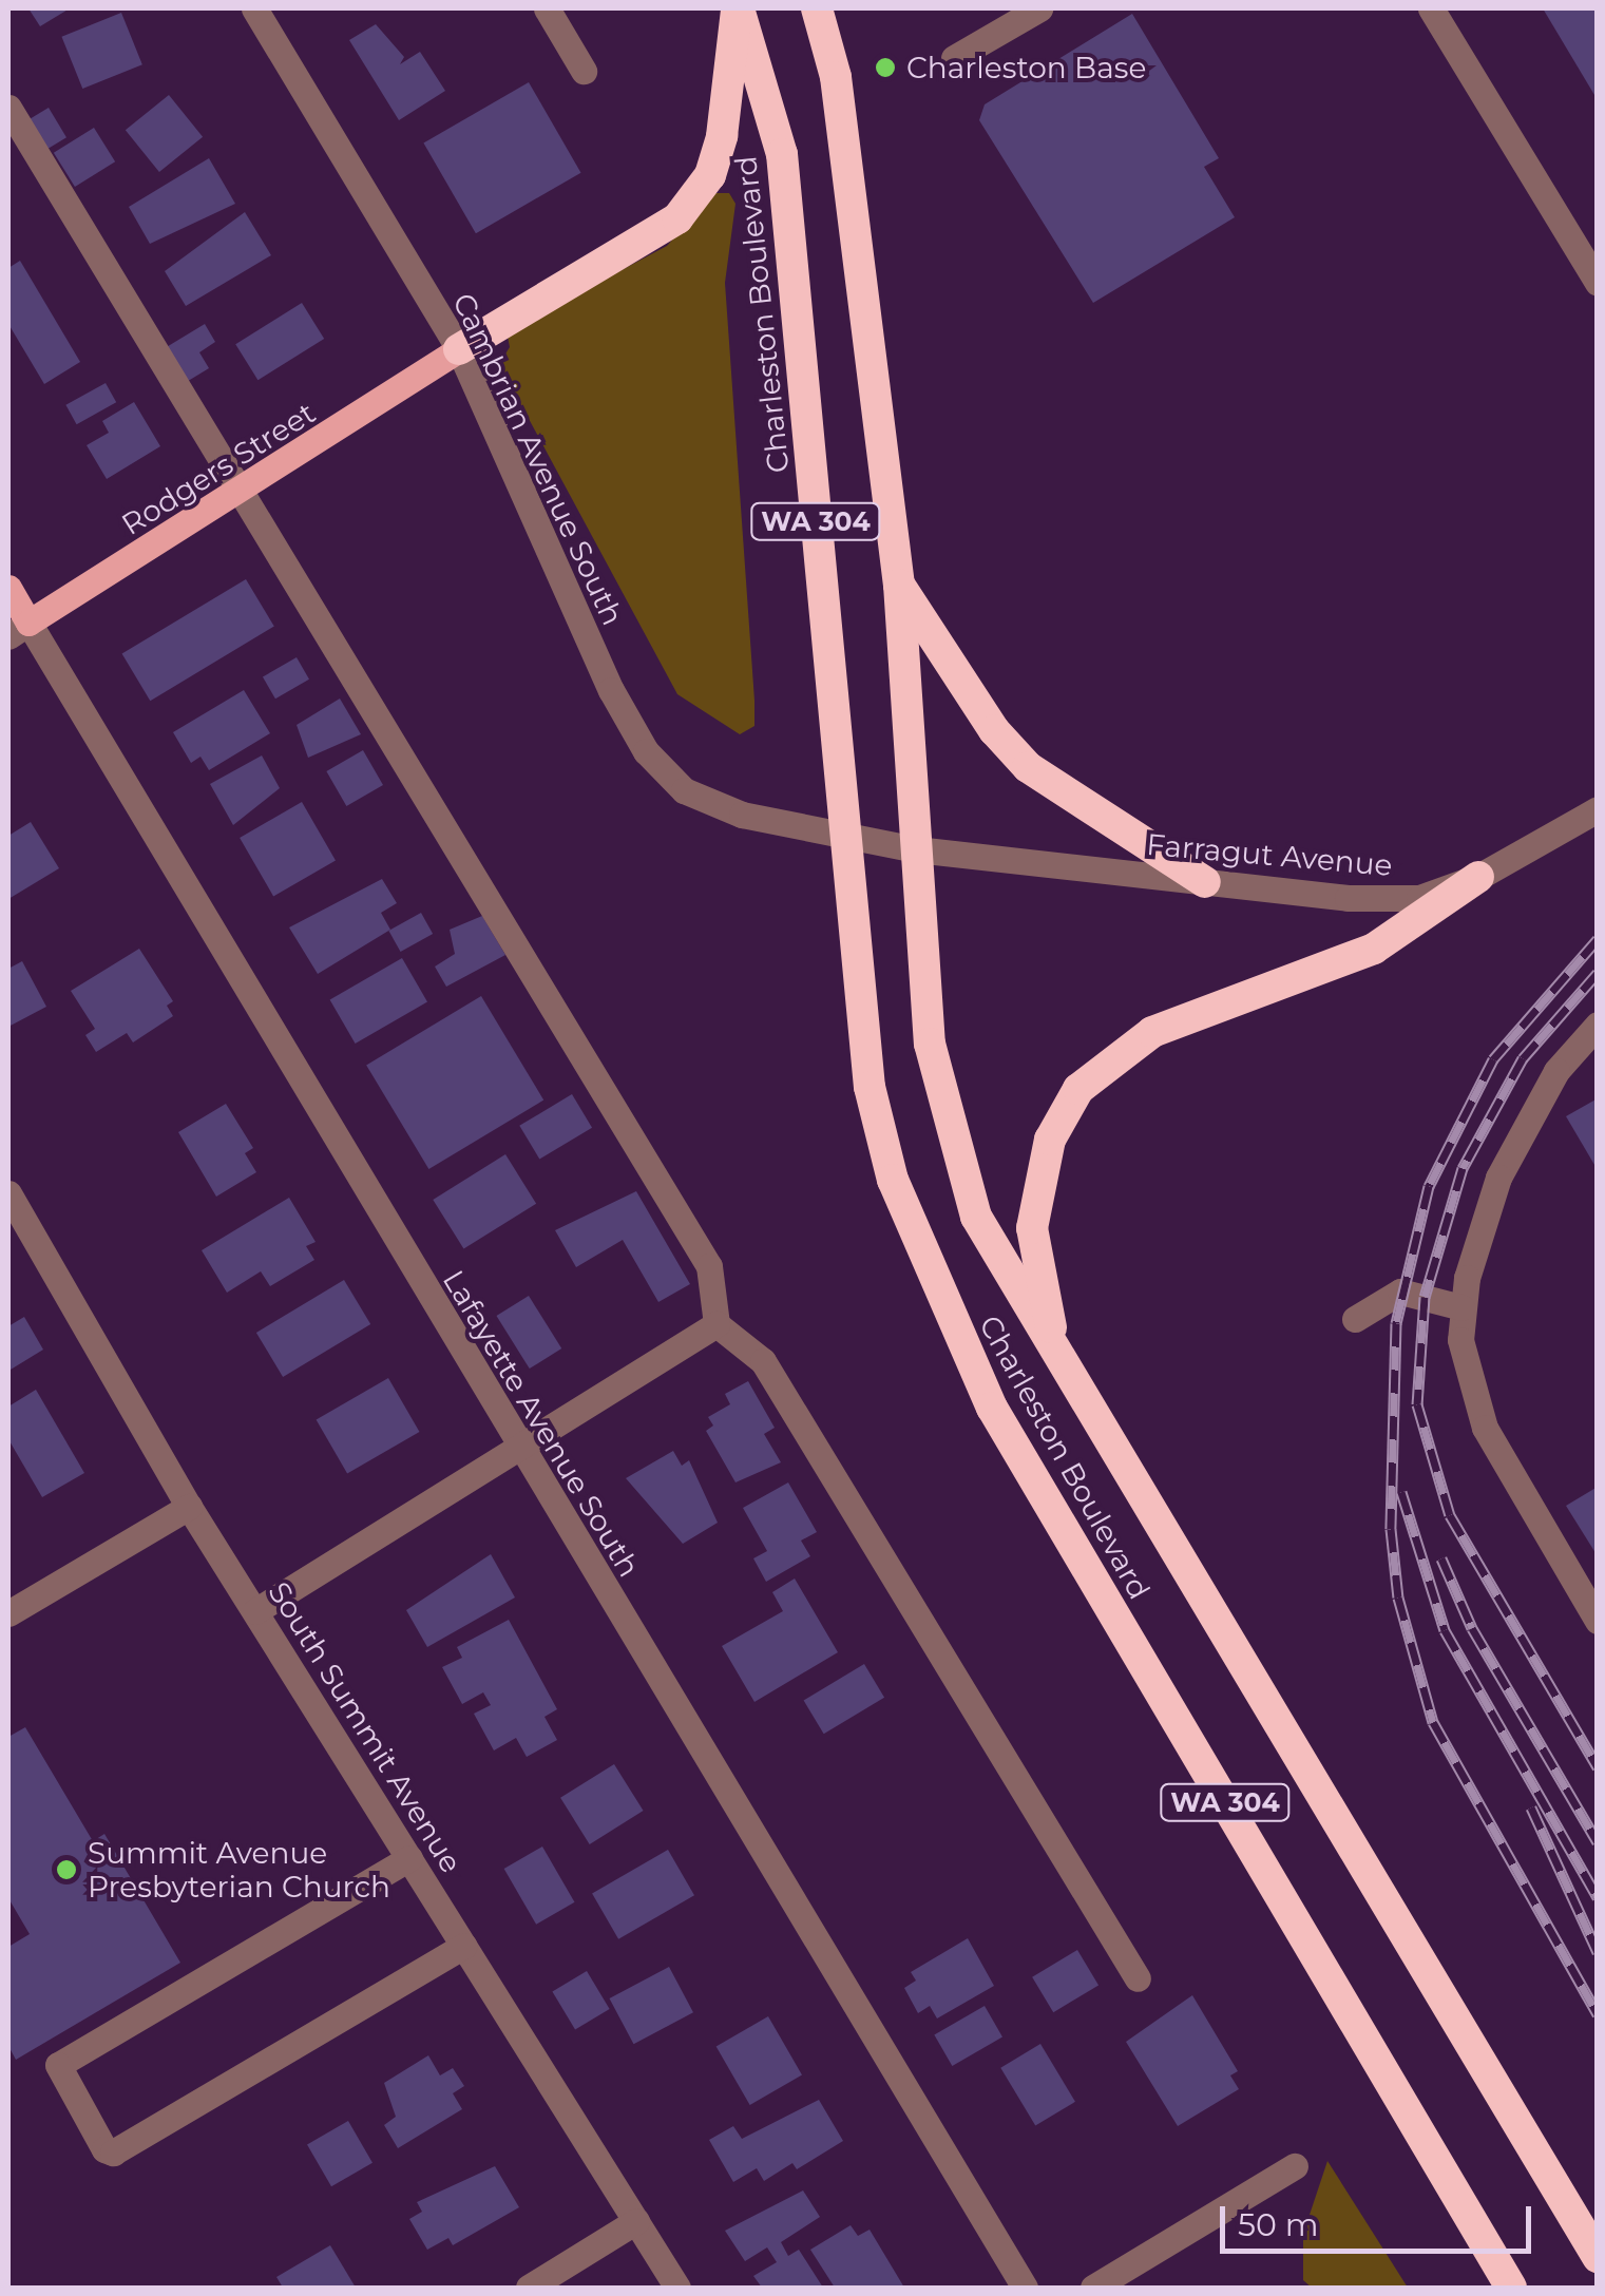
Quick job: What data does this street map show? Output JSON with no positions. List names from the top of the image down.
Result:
{
  "streets": {
    "highway": ["Charleston Boulevard", "WA 304"],
    "main road": ["Rodgers Street", "Lafayette Avenue South"],
    "street": ["Cambrian Avenue South", "Farragut Avenue", "South Summit Avenue"]
  },
  "crossings": [
    ["Charleston Boulevard", "Cambrian Avenue South"],
    ["Charleston Boulevard", "Farragut Avenue"],
    ["Cambrian Avenue South", "Rodgers Street"],
    ["Cambrian Avenue South", "Farragut Avenue"],
    ["Rodgers Street", "Lafayette Avenue South"]
  ],
  "places": ["Charleston Base", "Summit Avenue Presbyterian Church"],
  "scale_bar": "50 m"
}
